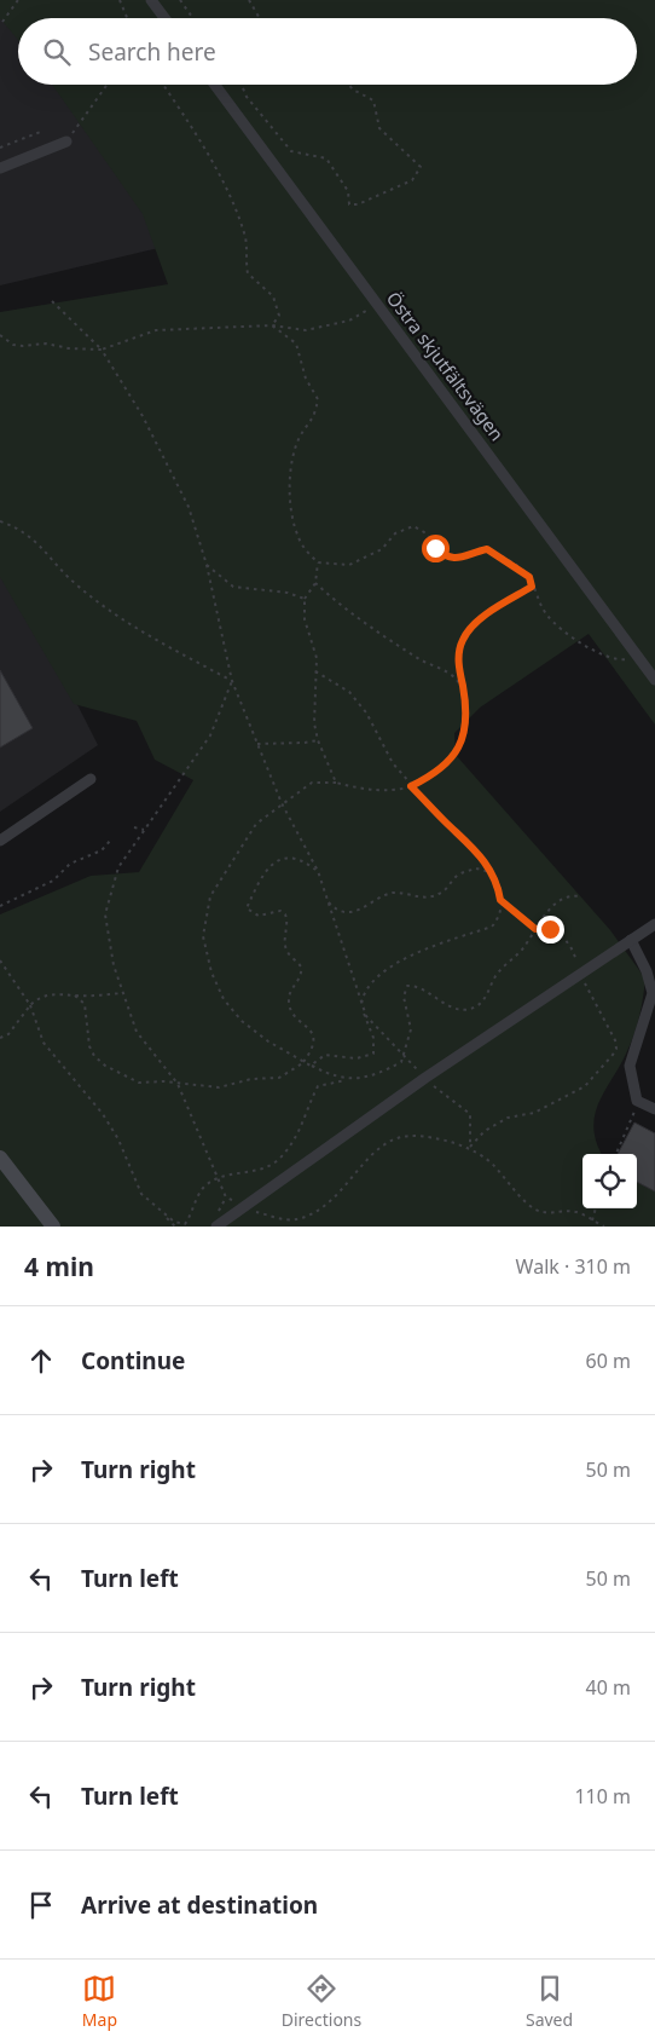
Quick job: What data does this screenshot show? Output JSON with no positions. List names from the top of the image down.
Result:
{
  "streets": {
    "street": ["Östra skjutfältsvägen"]
  },
  "page": {
    "search": "Search here",
    "heading": ["4 min", "Walk · 310 m"],
    "list": [
      ["Continue", "60 m"],
      ["Turn right", "50 m"],
      ["Turn left", "50 m"],
      ["Turn right", "40 m"],
      ["Turn left", "110 m"],
      "Arrive at destination"
    ],
    "nav": ["Map", "Directions", "Saved"]
  }
}
